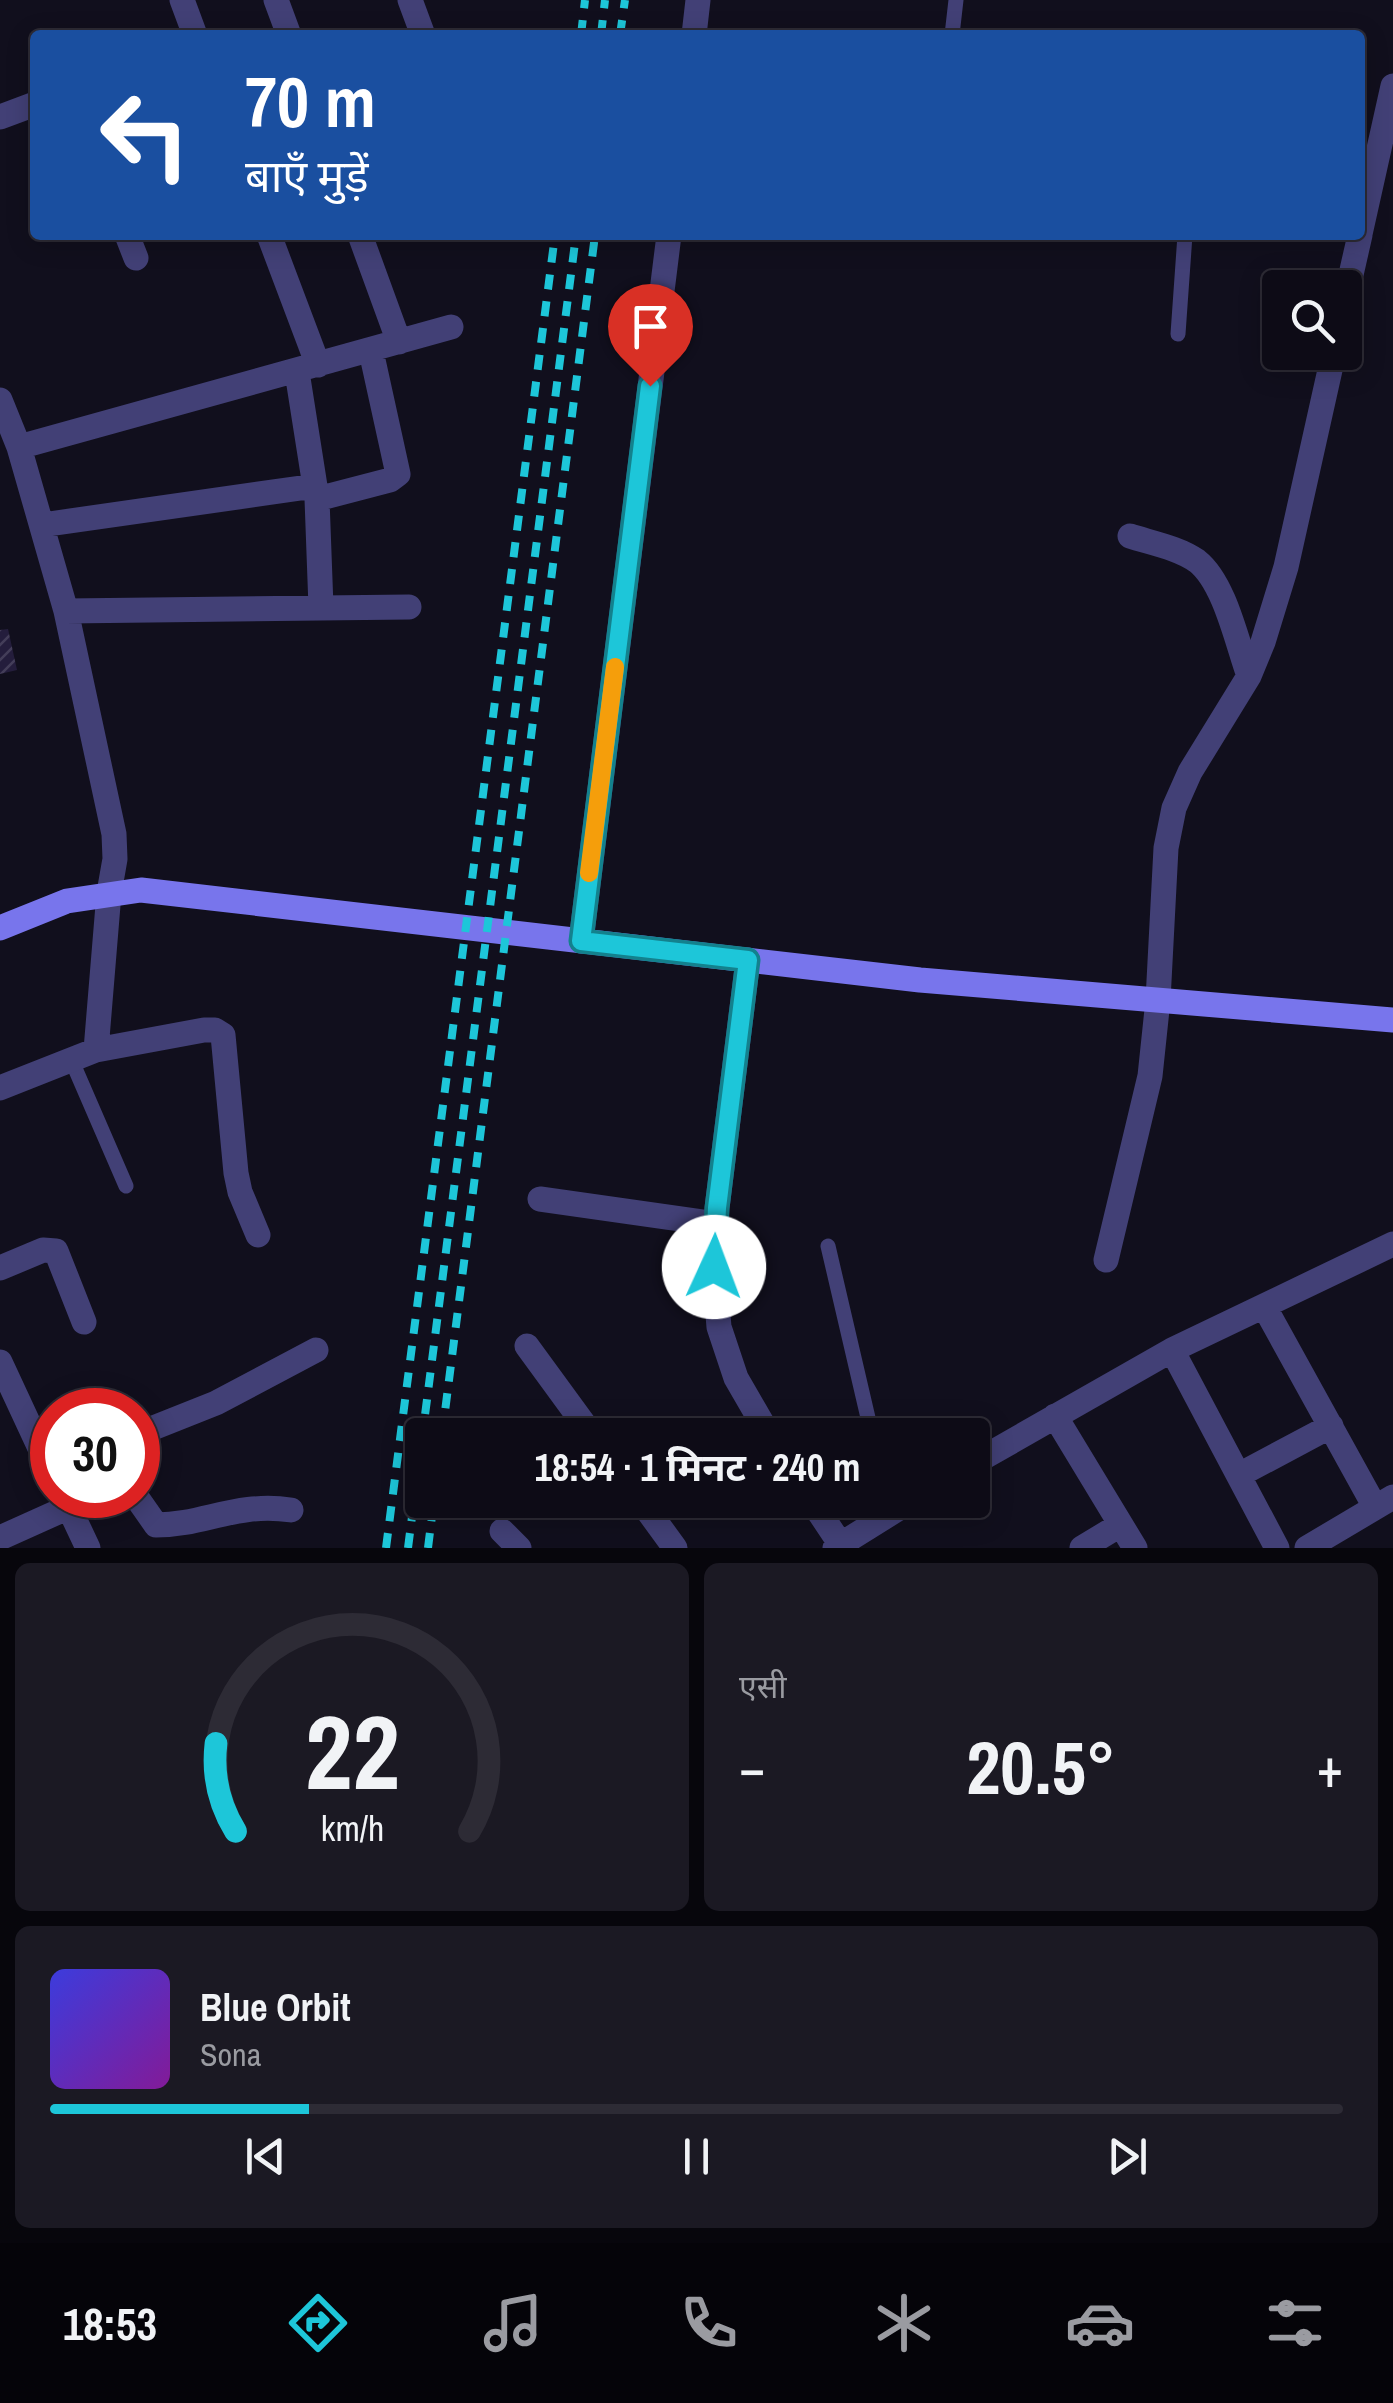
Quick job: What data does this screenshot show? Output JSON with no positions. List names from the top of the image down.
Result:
{
  "page": {
    "turn": ["70 m", "बाएँ मुड़ें"],
    "limit": "30",
    "trip": "18:54 · 1 मिनट · 240 m",
    "tile": "एसी",
    "heat": ["−", "20.5°", "+"],
    "song": ["Blue Orbit", "Sona"],
    "tabs": "18:53",
    "gauge": ["22", "km/h"]
  }
}
